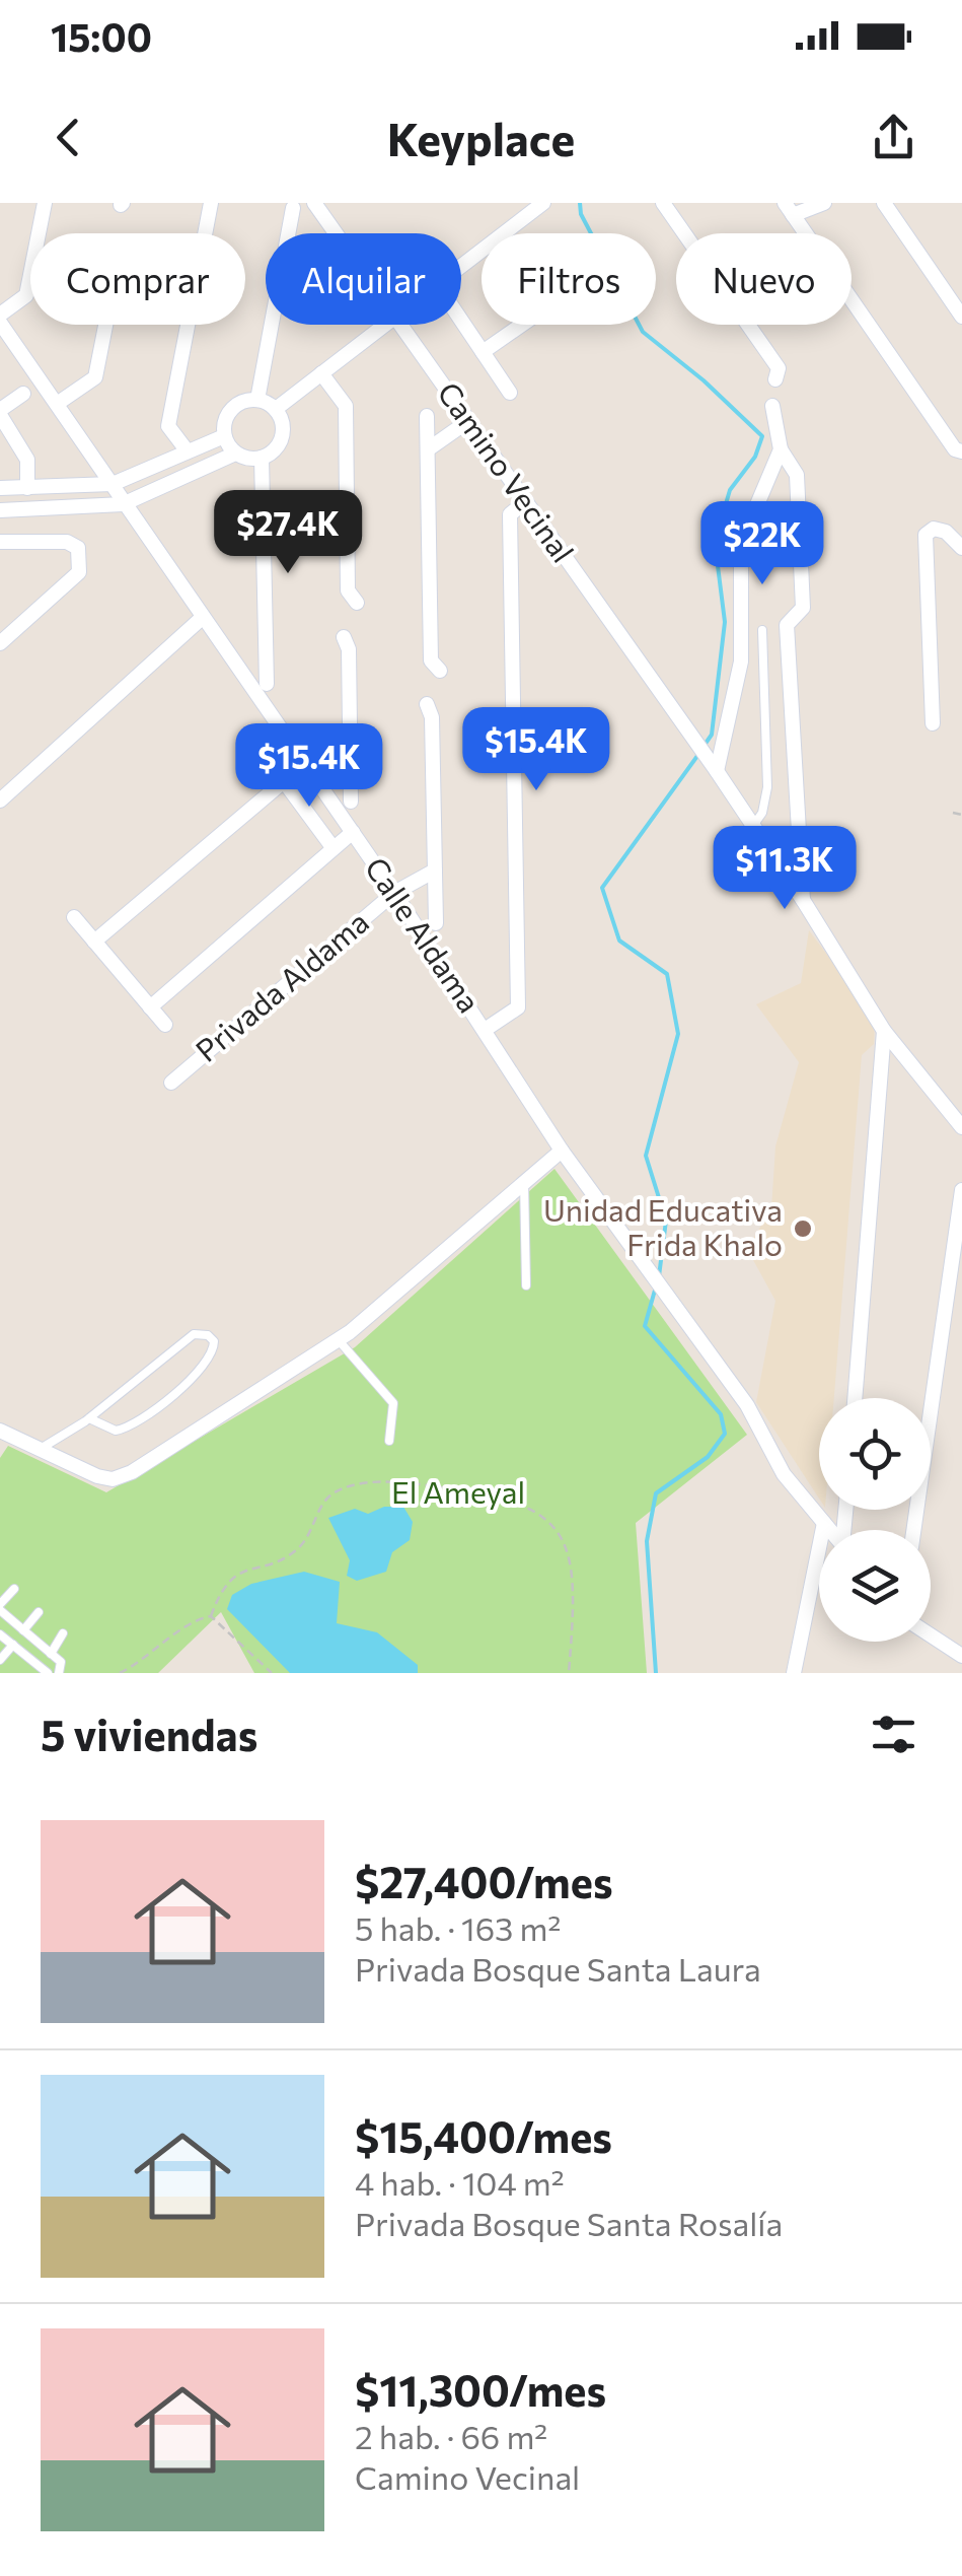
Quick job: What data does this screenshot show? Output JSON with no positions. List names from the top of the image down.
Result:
{
  "streets": {
    "street": ["Camino Vecinal", "Calle Aldama", "Privada Aldama"]
  },
  "crossings": [
    ["Calle Aldama", "Privada Aldama"]
  ],
  "parks": ["El Ameyal"],
  "places": ["Unidad Educativa Frida Khalo"],
  "page": {
    "status": "15:00",
    "header": "Keyplace",
    "chip": [
      "Comprar",
      "Alquilar",
      "Filtros",
      "Nuevo"
    ],
    "price": [
      "$27.4K",
      "$22K",
      "$15.4K",
      "$15.4K",
      "$11.3K"
    ],
    "heading": "5 viviendas",
    "list": [
      {
        "name": "$27,400/mes",
        "note": "5 hab. · 163 m² · Privada Bosque Santa Laura"
      },
      {
        "name": "$15,400/mes",
        "note": "4 hab. · 104 m² · Privada Bosque Santa Rosalía"
      },
      {
        "name": "$11,300/mes",
        "note": "2 hab. · 66 m² · Camino Vecinal"
      }
    ]
  }
}
